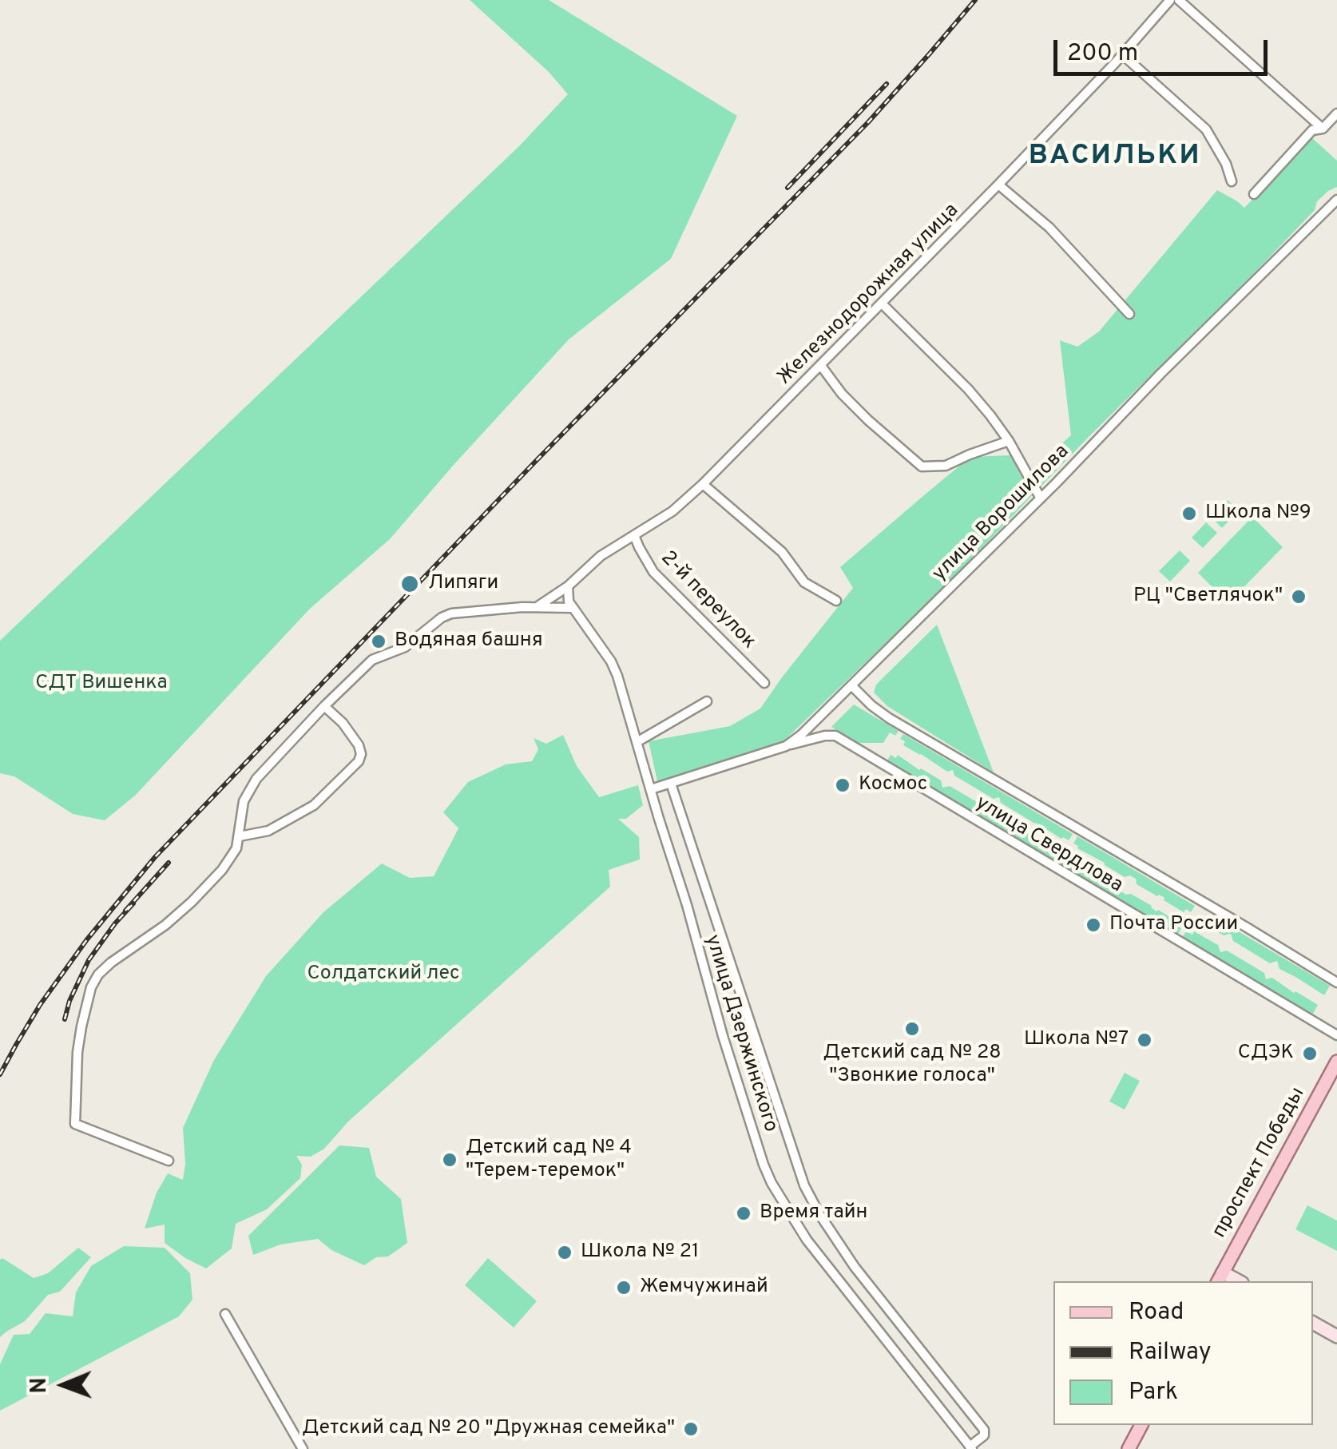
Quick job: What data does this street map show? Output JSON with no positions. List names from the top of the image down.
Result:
{
  "streets": {
    "main road": ["проспект Победы"],
    "street": [
      "Железнодорожная улица",
      "улица Ворошилова",
      "2-й переулок",
      "улица Свердлова",
      "улица Дзержинского"
    ]
  },
  "crossings": [
    ["Железнодорожная улица", "2-й переулок"],
    ["Железнодорожная улица", "улица Дзержинского"],
    ["улица Ворошилова", "улица Свердлова"],
    ["улица Ворошилова", "улица Дзержинского"]
  ],
  "districts": ["ВАСИЛЬКИ"],
  "parks": ["СДТ Вишенка", "Солдатский лес"],
  "places": [
    "Школа №9",
    "Липяги",
    "РЦ \"Светлячок\"",
    "Водяная башня",
    "Космос",
    "Почта России",
    "Детский сад № 28 \"Звонкие голоса\"",
    "Школа №7",
    "СДЭК",
    "Детский сад № 4 \"Терем-теремок\"",
    "Время тайн",
    "Школа № 21",
    "Жемчужинай",
    "Детский сад № 20 \"Дружная семейка\""
  ],
  "legend": ["Road", "Railway", "Park"],
  "scale_bar": "200 m",
  "north": "left"
}
